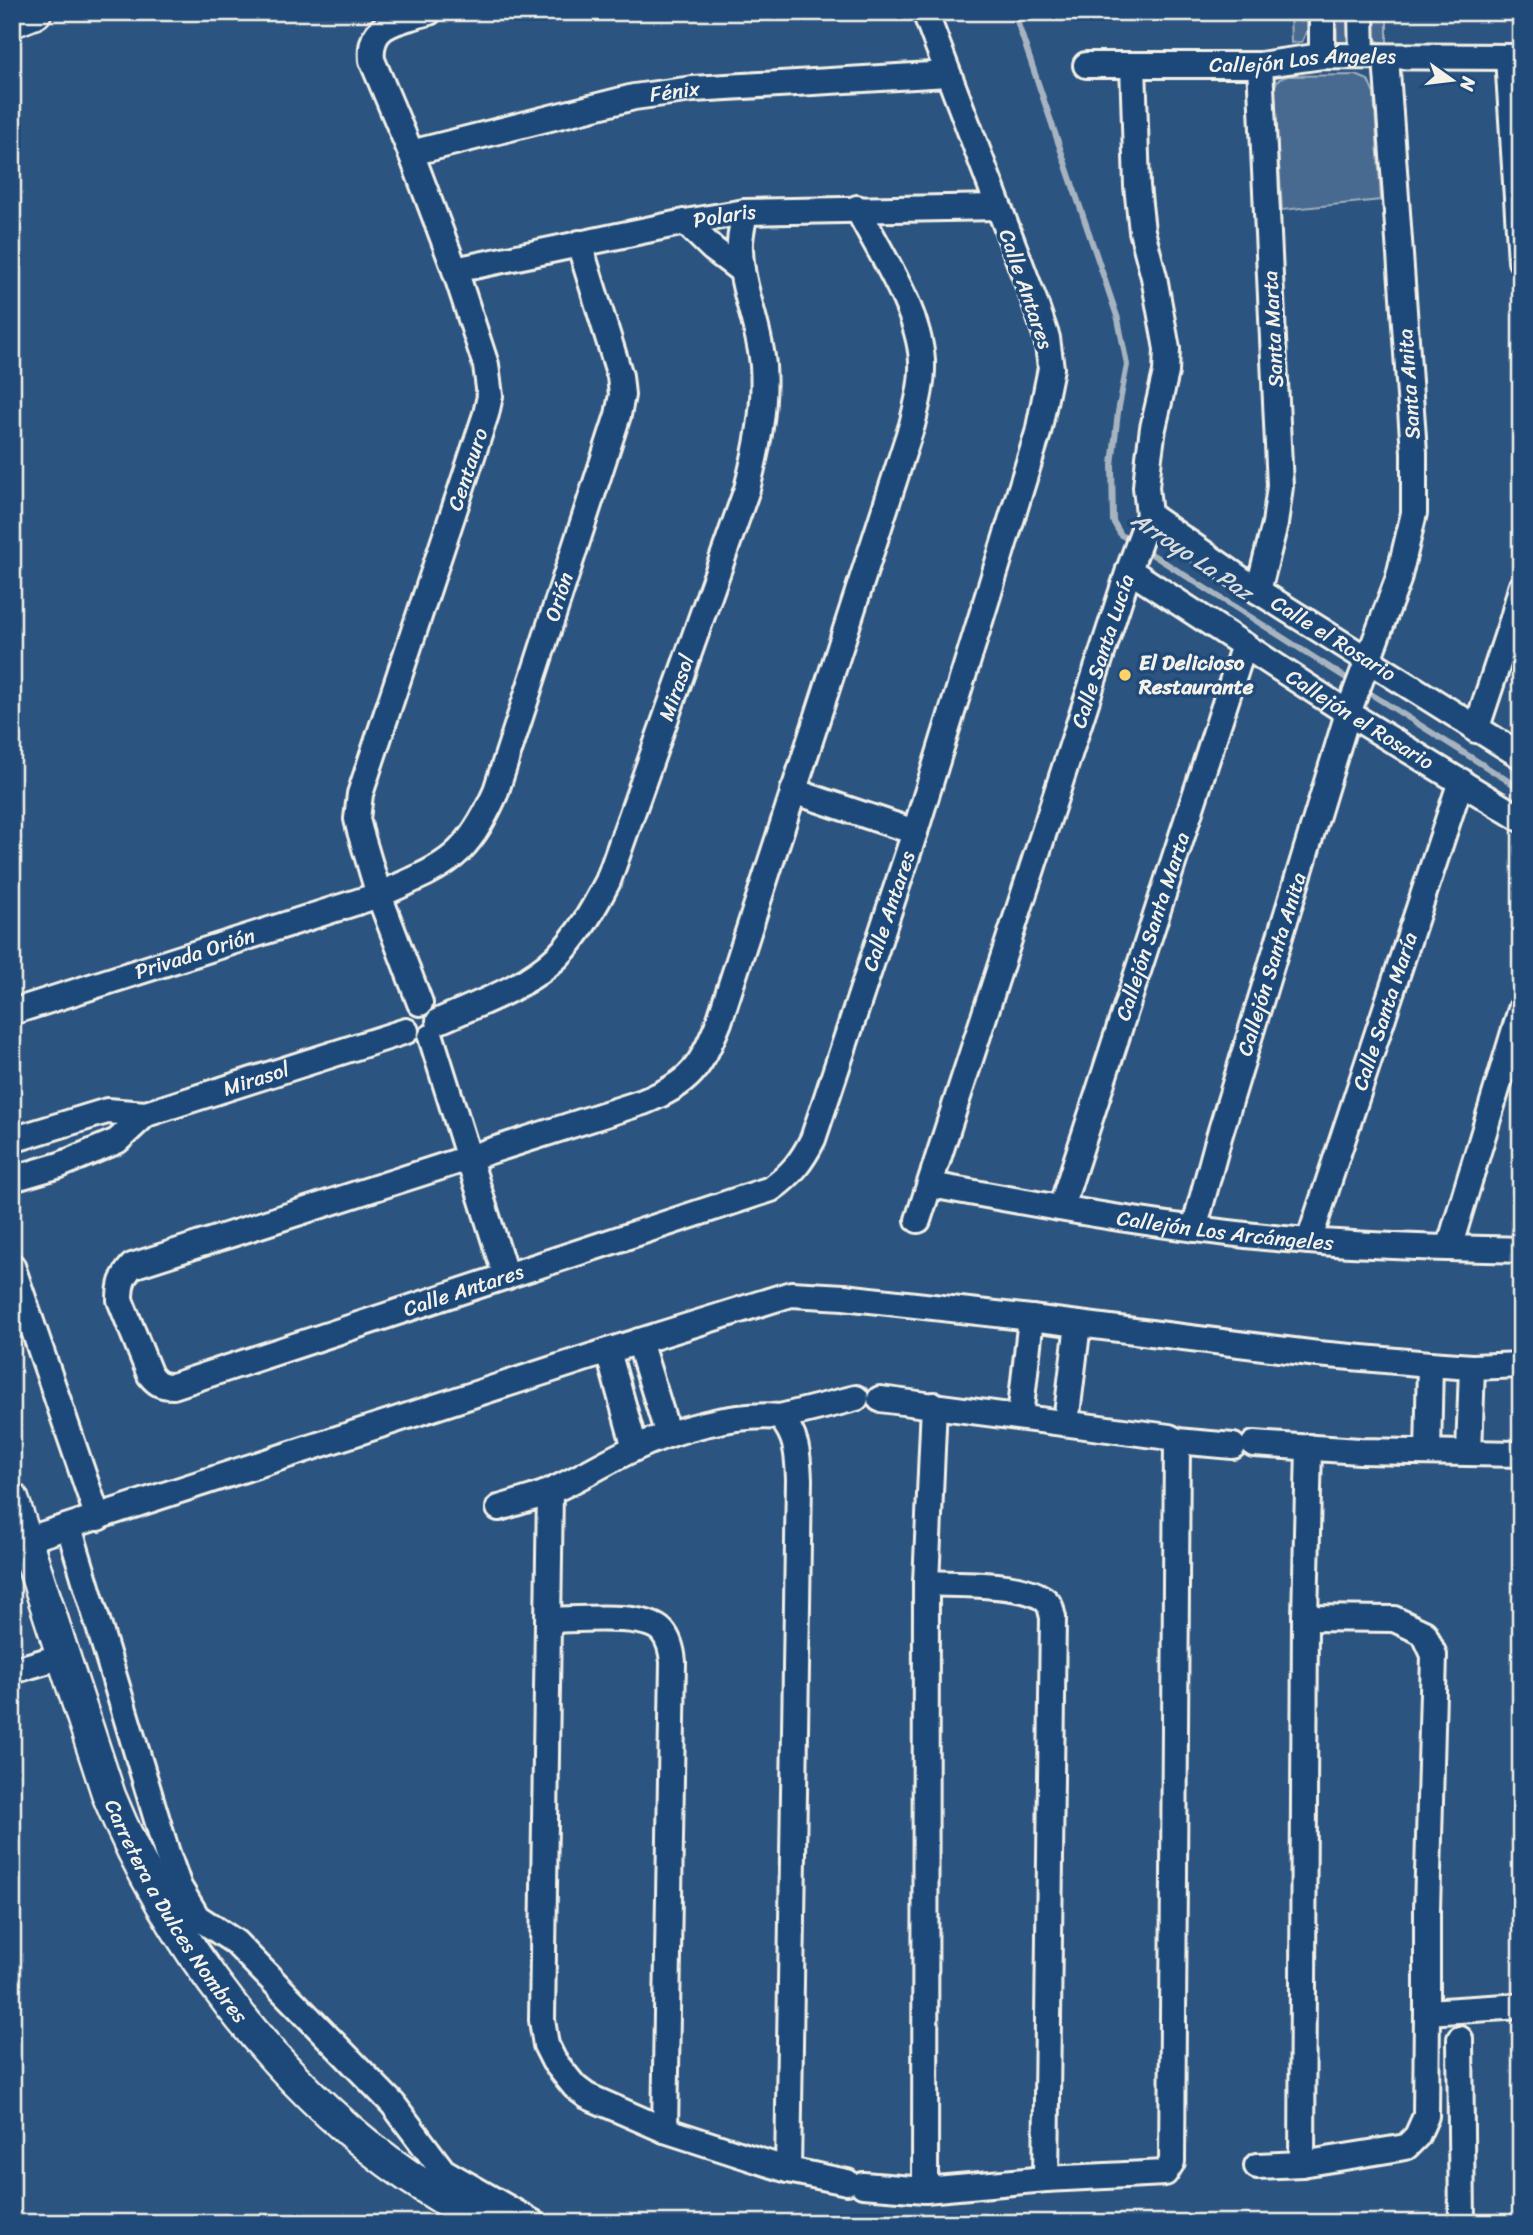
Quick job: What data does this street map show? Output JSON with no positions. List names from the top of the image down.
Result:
{
  "streets": {
    "main road": ["Carretera a Dulces Nombres"],
    "street": [
      "Callejón Los Ángeles",
      "Fénix",
      "Polaris",
      "Calle Antares",
      "Santa Marta",
      "Santa Anita",
      "Centauro",
      "Orión",
      "Calle el Rosario",
      "Calle Santa Lucía",
      "Mirasol",
      "Callejón el Rosario",
      "Callejón Santa Marta",
      "Privada Orión",
      "Callejón Santa Anita",
      "Calle Santa María",
      "Callejón Los Arcángeles"
    ]
  },
  "crossings": [
    ["Callejón Los Ángeles", "Santa Marta"],
    ["Callejón Los Ángeles", "Santa Anita"],
    ["Callejón Los Ángeles", "Calle Santa Lucía"],
    ["Fénix", "Calle Antares"],
    ["Fénix", "Centauro"],
    ["Polaris", "Calle Antares"],
    ["Polaris", "Centauro"],
    ["Polaris", "Orión"],
    ["Polaris", "Mirasol"],
    ["Santa Marta", "Calle el Rosario"],
    ["Santa Anita", "Calle el Rosario"],
    ["Santa Anita", "Callejón el Rosario"],
    ["Santa Anita", "Callejón Santa Anita"],
    ["Centauro", "Orión"],
    ["Centauro", "Mirasol"],
    ["Centauro", "Privada Orión"],
    ["Orión", "Privada Orión"],
    ["Calle el Rosario", "Calle Santa Lucía"],
    ["Calle Santa Lucía", "Callejón el Rosario"],
    ["Calle Santa Lucía", "Callejón Los Arcángeles"],
    ["Callejón el Rosario", "Callejón Santa Marta"],
    ["Callejón el Rosario", "Callejón Santa Anita"],
    ["Callejón el Rosario", "Calle Santa María"],
    ["Callejón Santa Marta", "Callejón Los Arcángeles"],
    ["Callejón Santa Anita", "Callejón Los Arcángeles"],
    ["Calle Santa María", "Callejón Los Arcángeles"]
  ],
  "water": ["Arroyo La Paz"],
  "places": ["El Delicioso Restaurante"],
  "north": "right"
}
